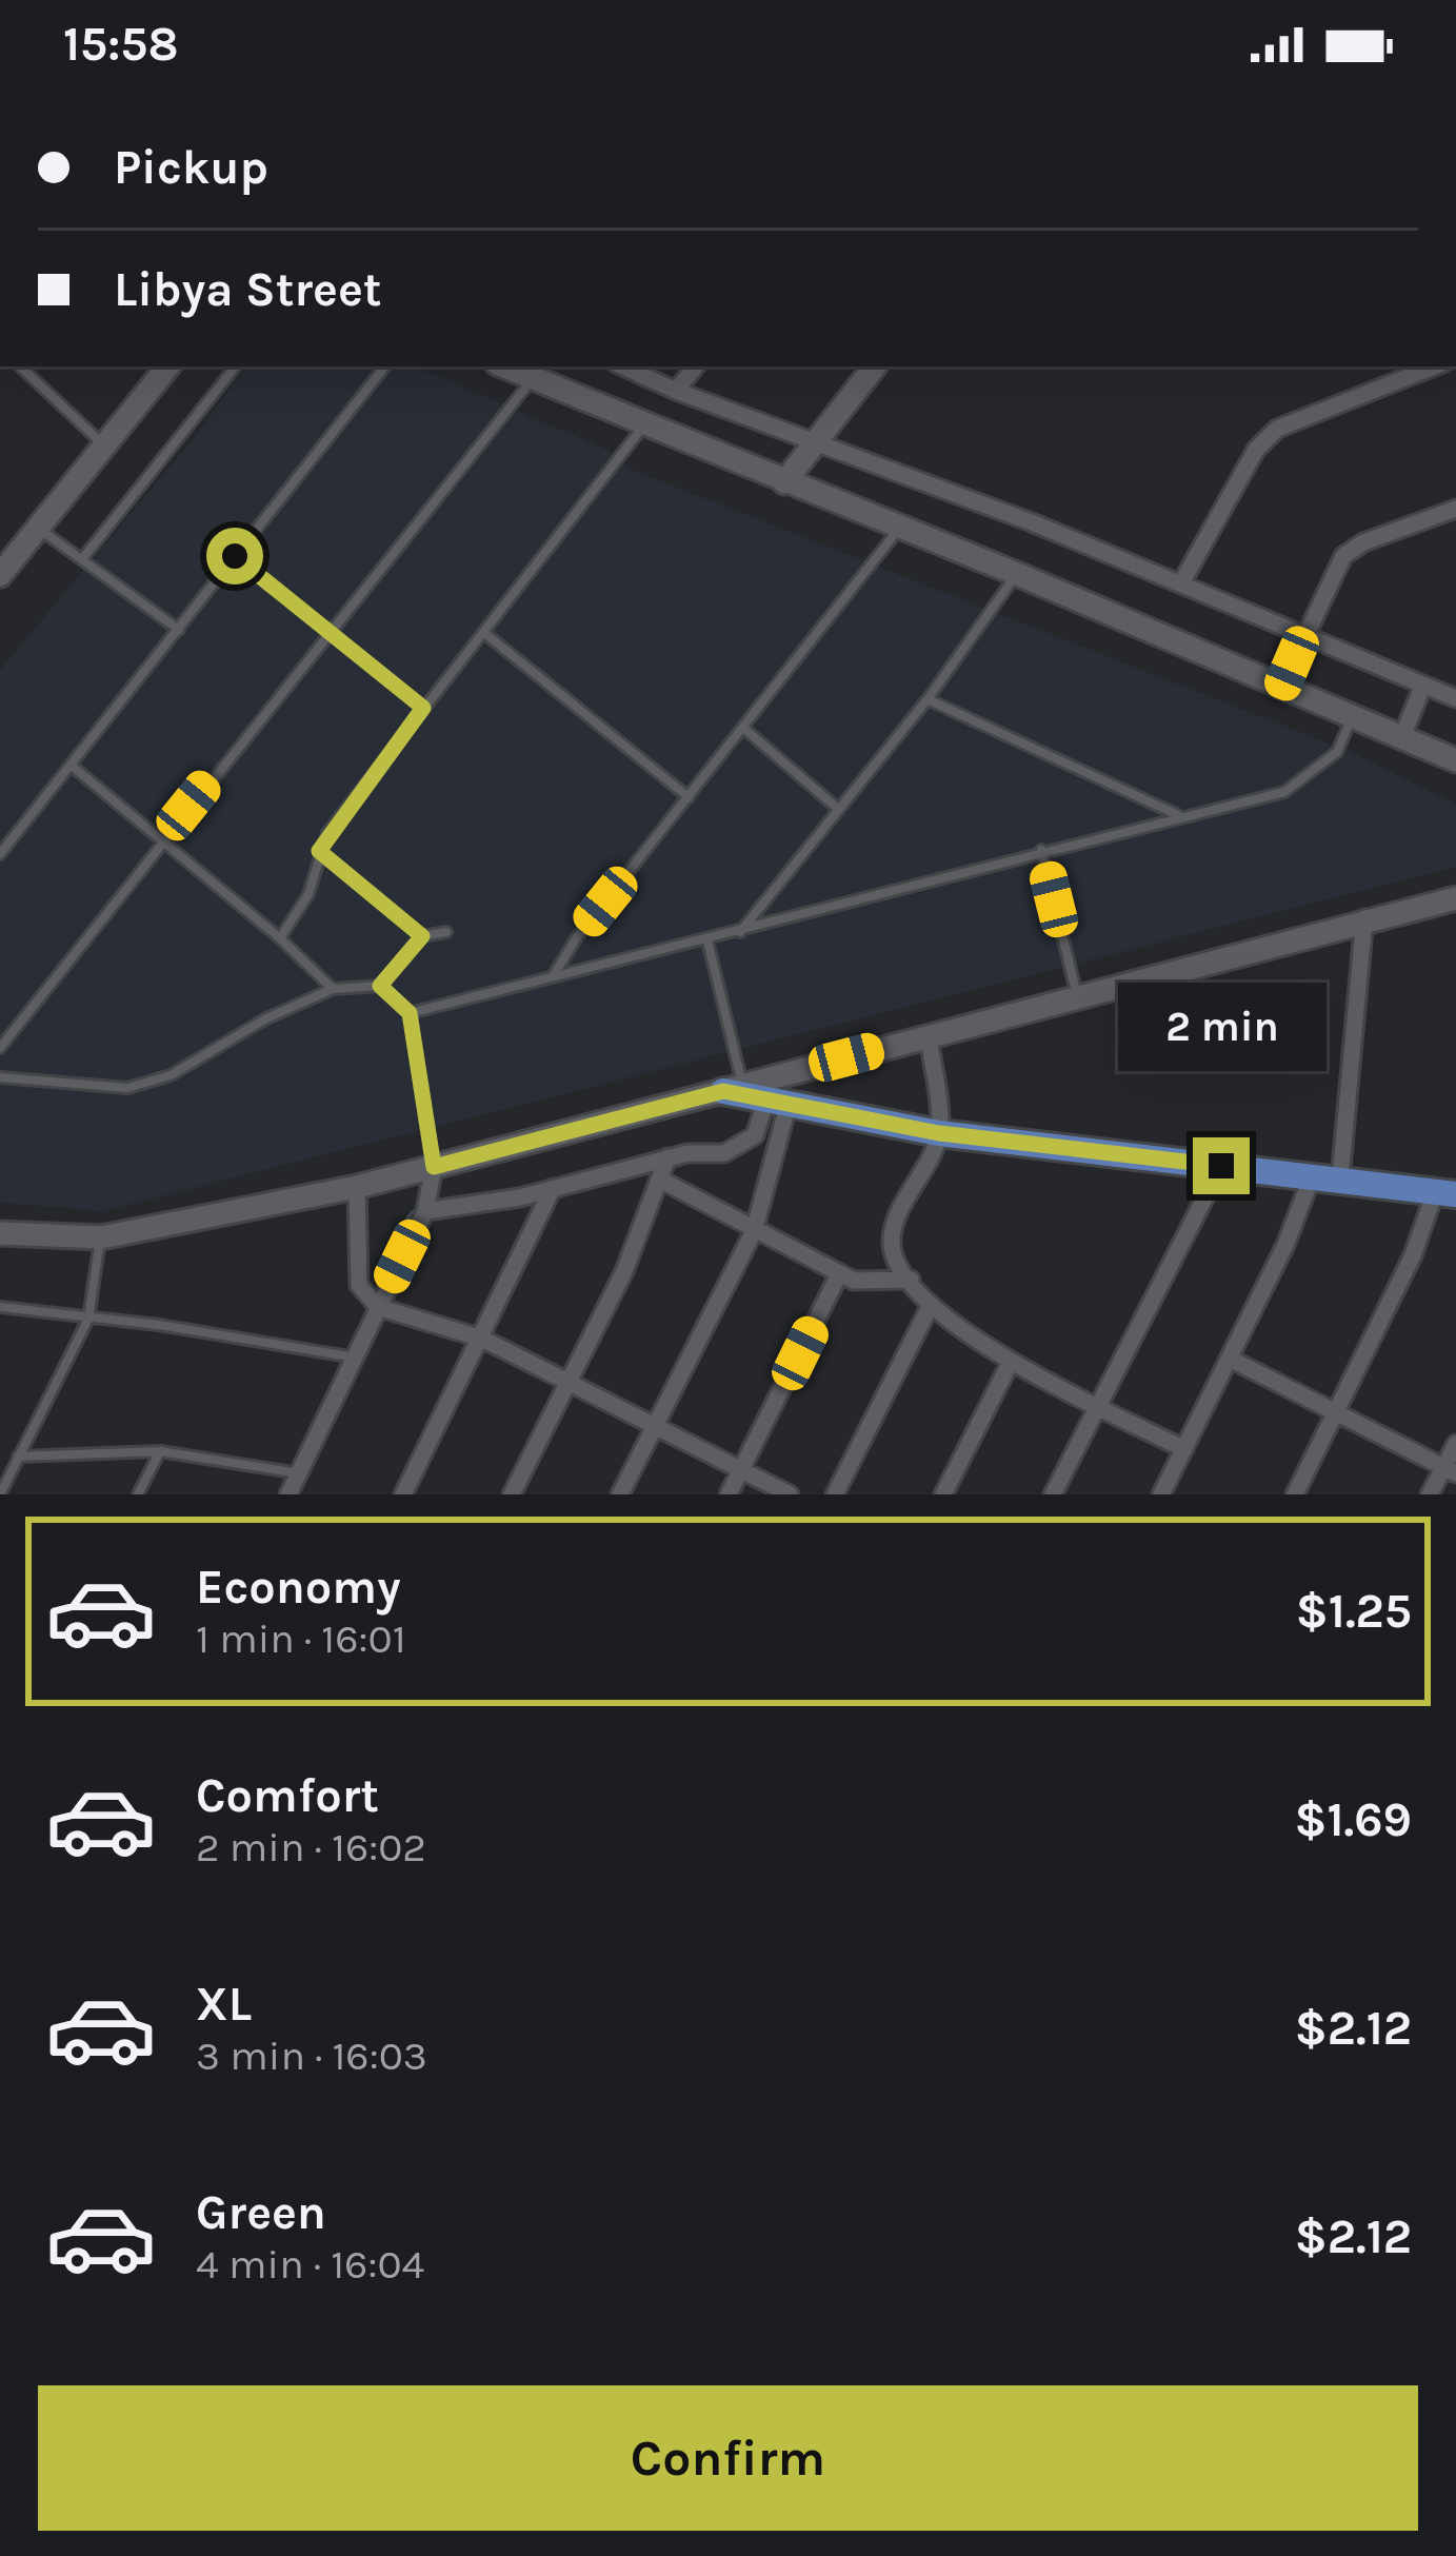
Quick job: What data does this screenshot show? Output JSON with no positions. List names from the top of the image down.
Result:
{
  "page": {
    "status": "15:58",
    "banner": ["Pickup", "Libya Street"],
    "bubble": "2 min",
    "list": [
      {
        "name": "Economy",
        "note": "1 min · 16:01",
        "value": "$1.25"
      },
      {
        "name": "Comfort",
        "note": "2 min · 16:02",
        "value": "$1.69"
      },
      {
        "name": "XL",
        "note": "3 min · 16:03",
        "value": "$2.12"
      },
      {
        "name": "Green",
        "note": "4 min · 16:04",
        "value": "$2.12"
      }
    ],
    "buttons": "Confirm"
  }
}
